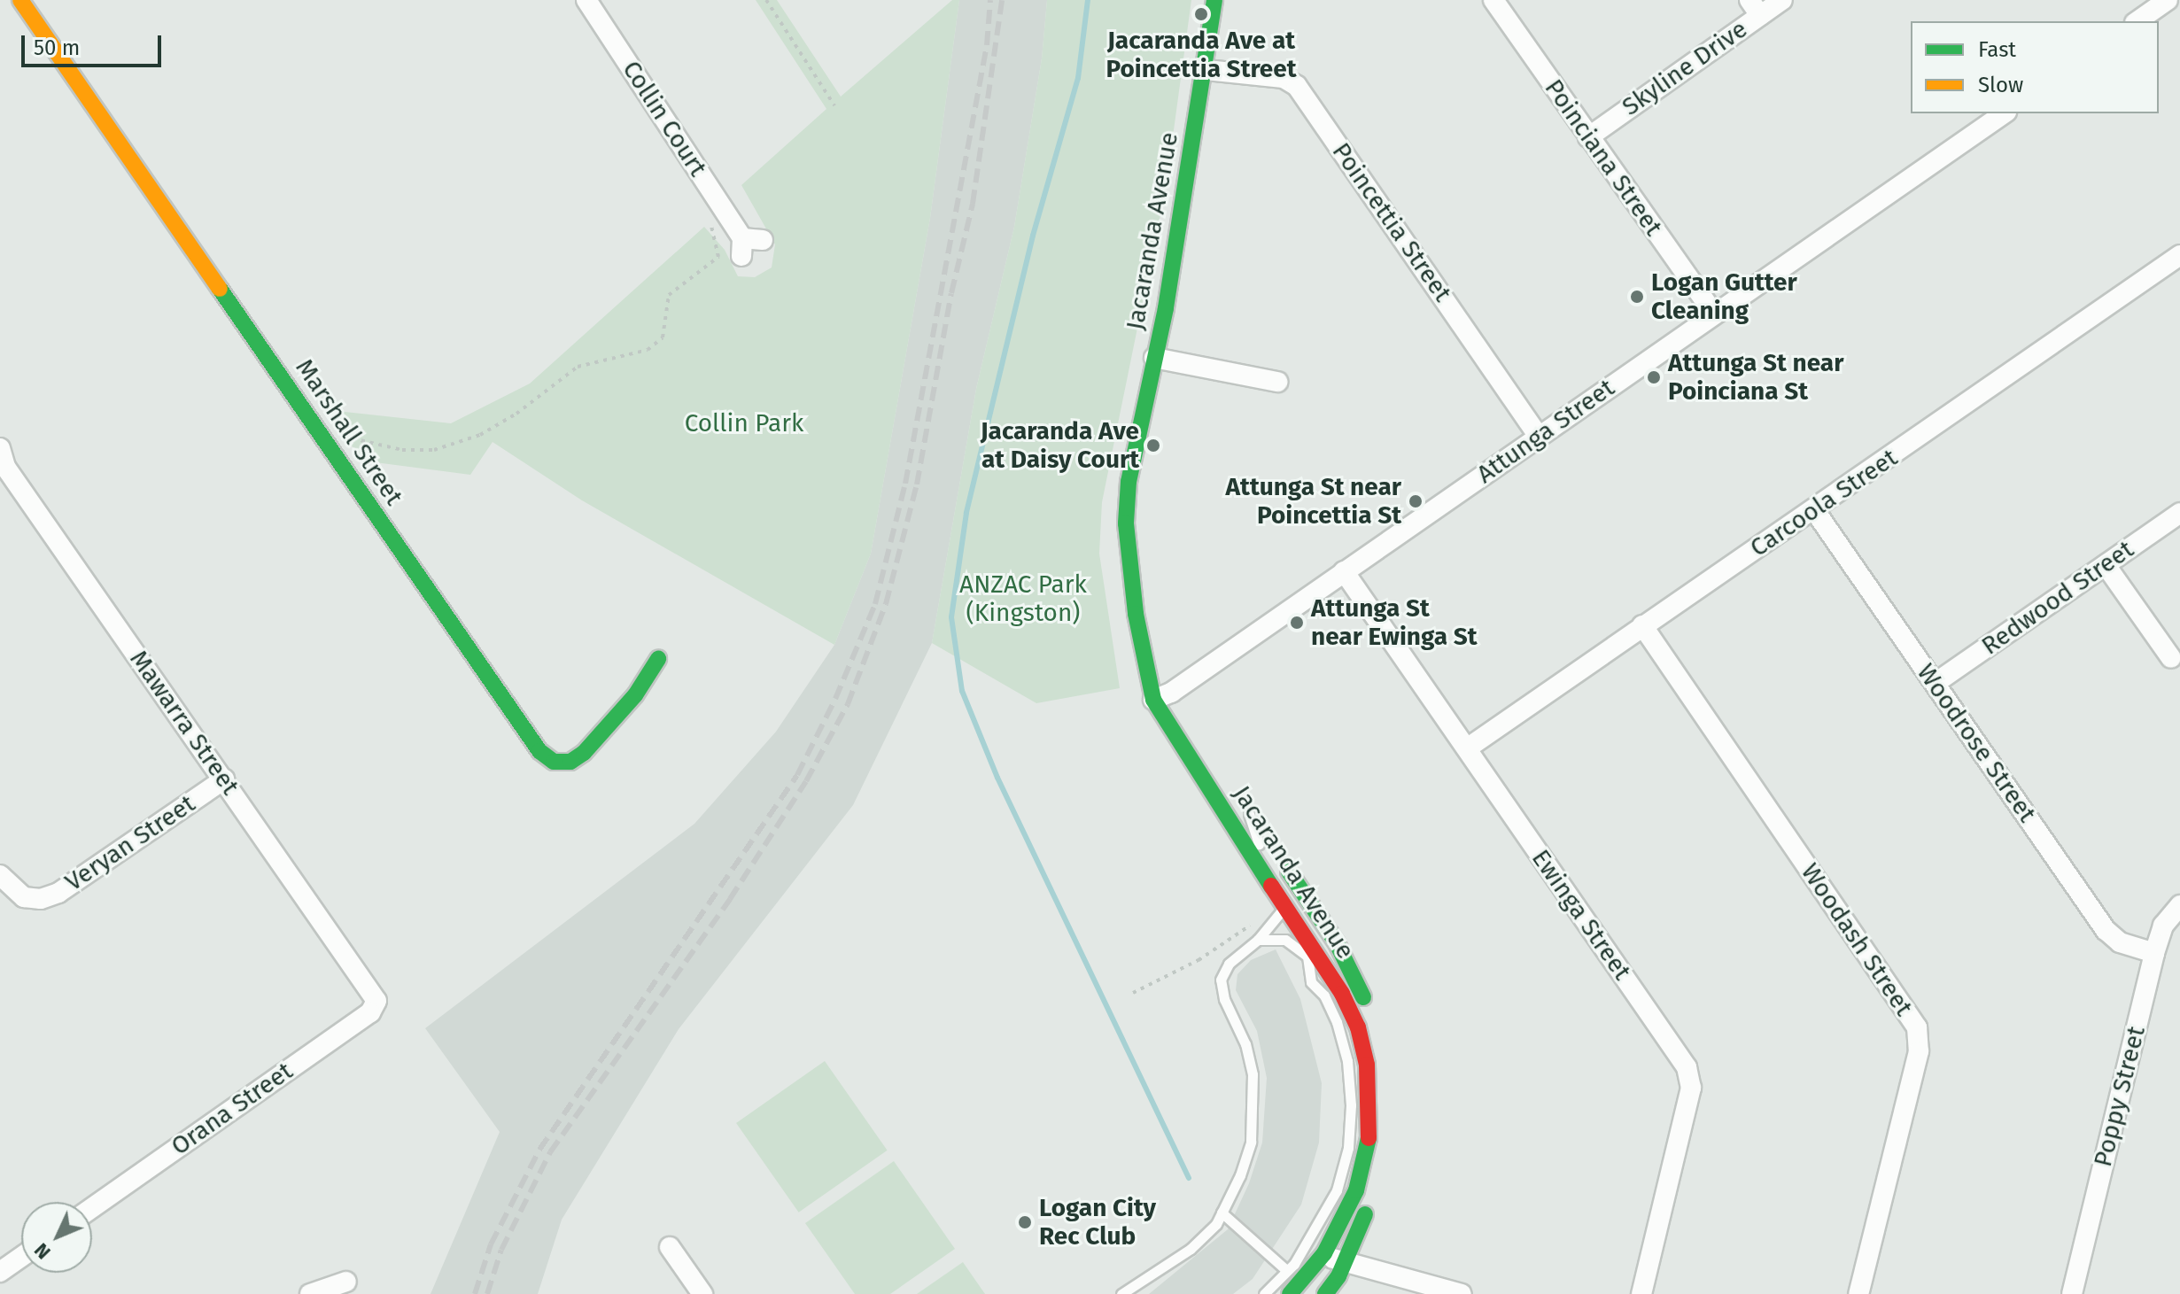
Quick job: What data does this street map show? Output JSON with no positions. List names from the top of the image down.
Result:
{
  "streets": {
    "street": [
      "Skyline Drive",
      "Collin Court",
      "Poinciana Street",
      "Poincettia Street",
      "Jacaranda Avenue",
      "Attunga Street",
      "Marshall Street",
      "Carcoola Street",
      "Redwood Street",
      "Mawarra Street",
      "Woodrose Street",
      "Veryan Street",
      "Ewinga Street",
      "Woodash Street",
      "Poppy Street",
      "Orana Street"
    ]
  },
  "crossings": [
    ["Skyline Drive", "Poinciana Street"],
    ["Poinciana Street", "Attunga Street"],
    ["Poincettia Street", "Jacaranda Avenue"],
    ["Poincettia Street", "Attunga Street"],
    ["Jacaranda Avenue", "Attunga Street"],
    ["Attunga Street", "Ewinga Street"],
    ["Carcoola Street", "Woodrose Street"],
    ["Carcoola Street", "Ewinga Street"],
    ["Carcoola Street", "Woodash Street"],
    ["Redwood Street", "Woodrose Street"],
    ["Mawarra Street", "Veryan Street"],
    ["Mawarra Street", "Orana Street"],
    ["Woodrose Street", "Poppy Street"]
  ],
  "parks": ["Collin Park", "ANZAC Park (Kingston)"],
  "places": [
    "Jacaranda Ave at Poincettia Street",
    "Logan Gutter Cleaning",
    "Attunga St near Poinciana St",
    "Jacaranda Ave at Daisy Court",
    "Attunga St near Poincettia St",
    "Attunga St near Ewinga St",
    "Logan City Rec Club"
  ],
  "legend": ["Fast", "Slow"],
  "scale_bar": "50 m",
  "north": "bottom left"
}
